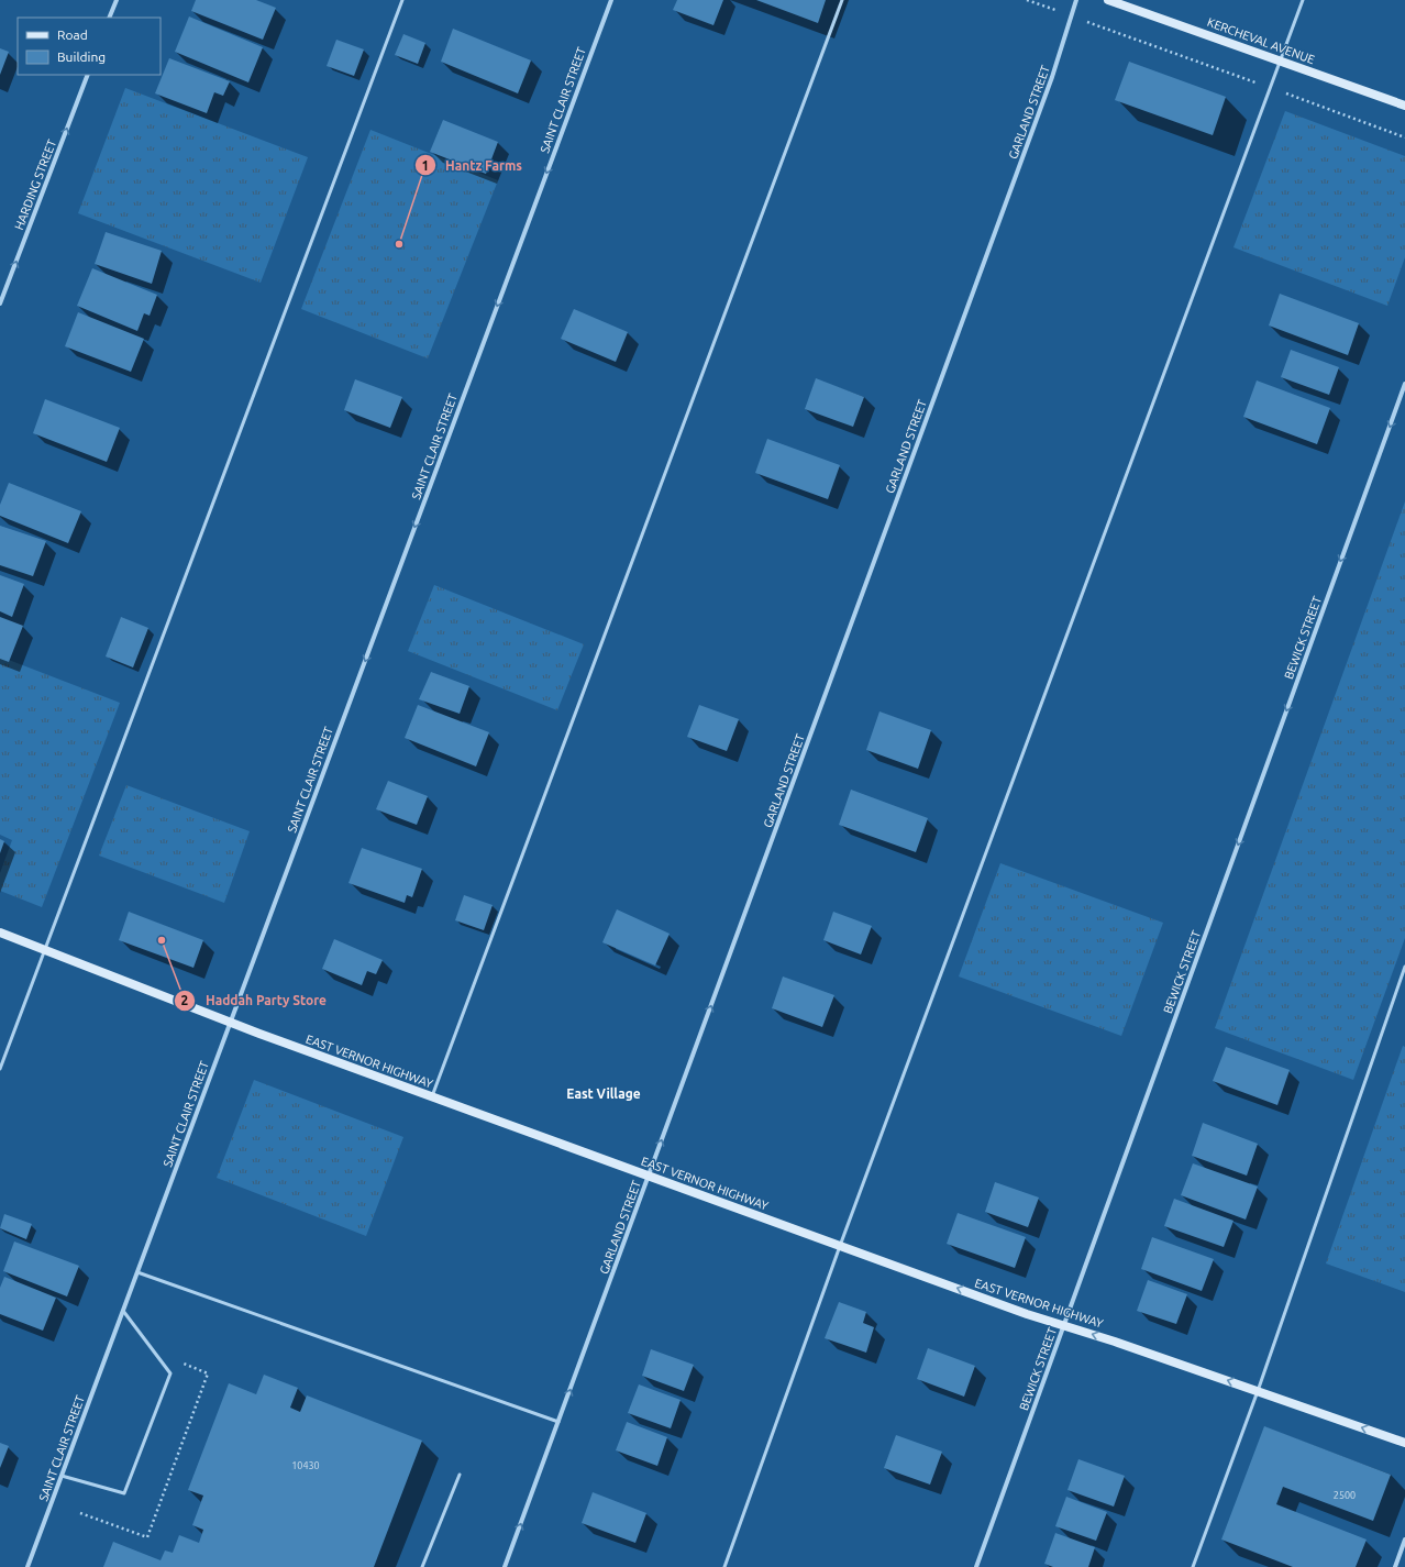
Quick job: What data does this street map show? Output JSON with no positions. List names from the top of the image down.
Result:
{
  "streets": {
    "street": [
      "KERCHEVAL AVENUE",
      "SAINT CLAIR STREET",
      "GARLAND STREET",
      "HARDING STREET",
      "BEWICK STREET",
      "EAST VERNOR HIGHWAY"
    ]
  },
  "crossings": [
    ["SAINT CLAIR STREET", "EAST VERNOR HIGHWAY"],
    ["GARLAND STREET", "EAST VERNOR HIGHWAY"],
    ["BEWICK STREET", "EAST VERNOR HIGHWAY"]
  ],
  "one_way": [
    "SAINT CLAIR STREET",
    "GARLAND STREET",
    "HARDING STREET",
    "BEWICK STREET",
    "EAST VERNOR HIGHWAY"
  ],
  "districts": ["East Village"],
  "places": ["Hantz Farms", "Haddah Party Store"],
  "house_numbers": ["10430", "2500"],
  "legend": ["Road", "Building"]
}
